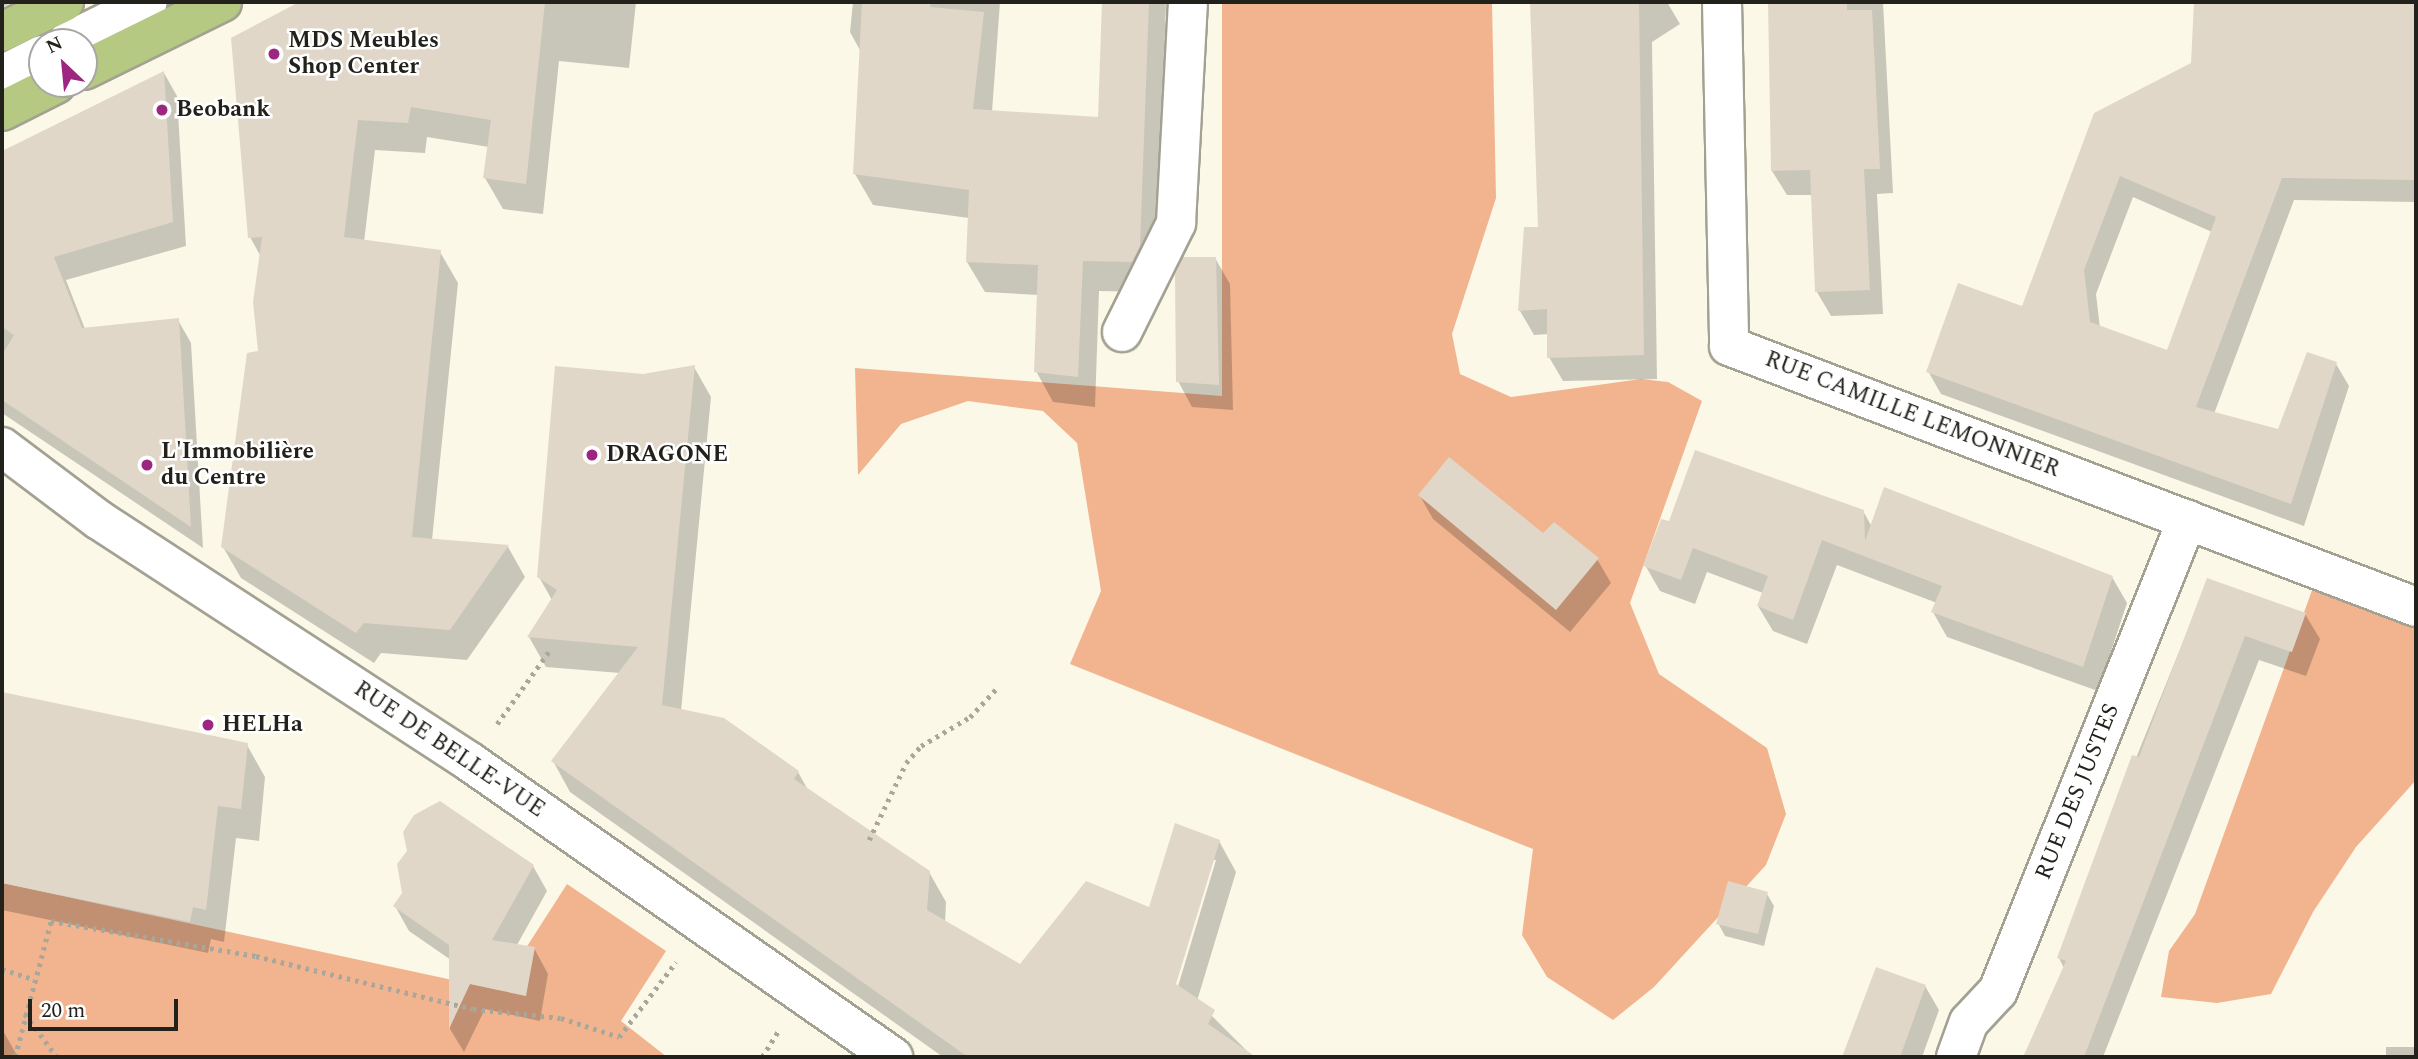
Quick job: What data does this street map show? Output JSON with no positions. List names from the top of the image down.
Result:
{
  "streets": {
    "street": ["RUE CAMILLE LEMONNIER", "RUE DE BELLE-VUE", "RUE DES JUSTES"]
  },
  "crossings": [
    ["RUE CAMILLE LEMONNIER", "RUE DES JUSTES"]
  ],
  "places": [
    "MDS Meubles Shop Center",
    "Beobank",
    "DRAGONE",
    "L'Immobilière du Centre",
    "HELHa"
  ],
  "scale_bar": "20 m",
  "north": "top left"
}
